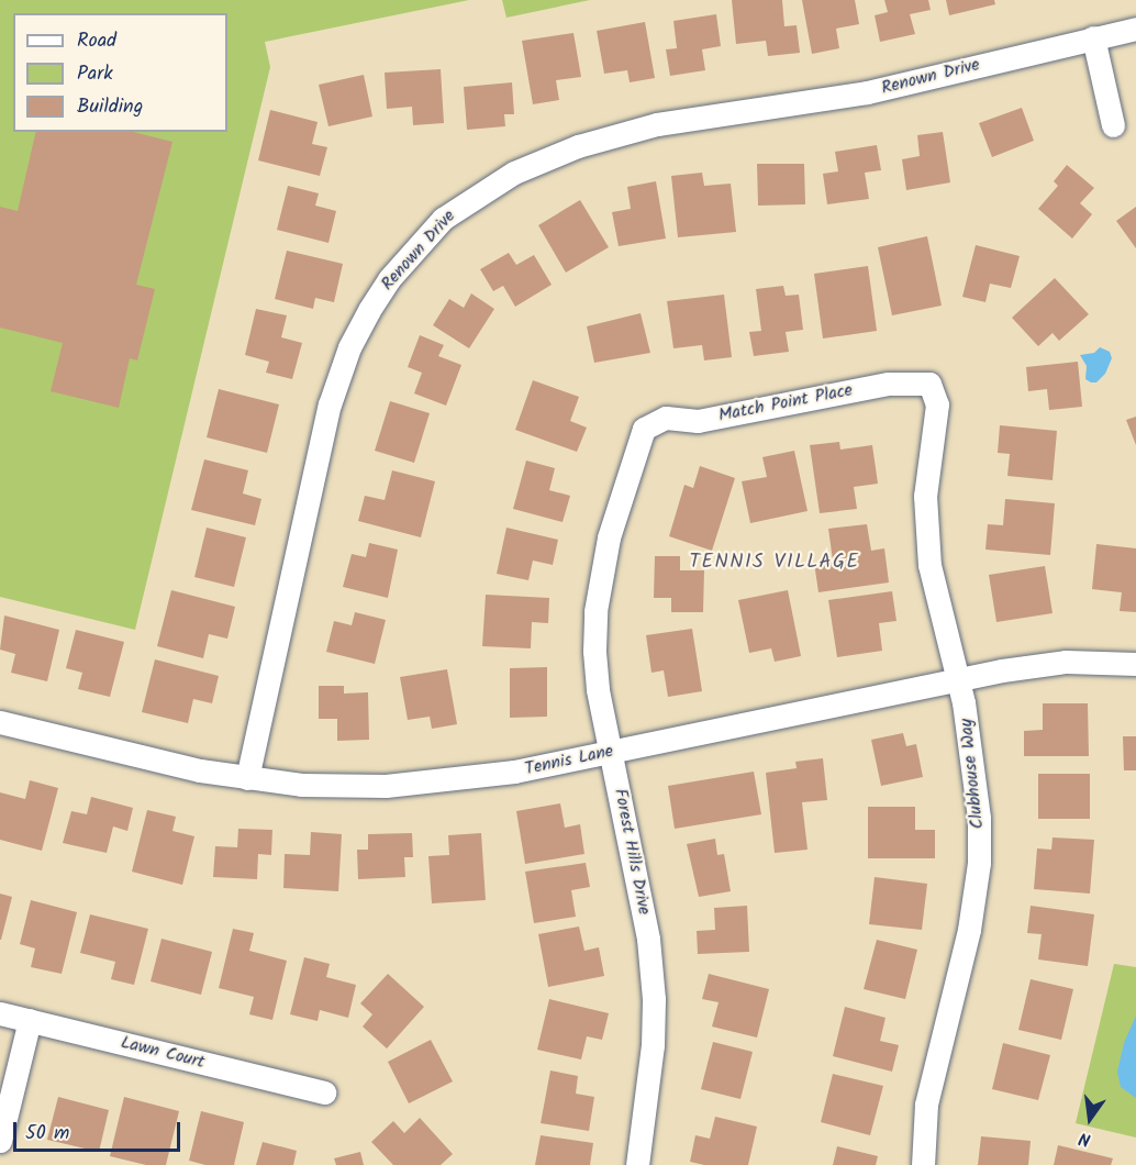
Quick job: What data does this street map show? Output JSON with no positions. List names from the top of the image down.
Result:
{
  "streets": {
    "street": [
      "Renown Drive",
      "Match Point Place",
      "Tennis Lane",
      "Clubhouse Way",
      "Forest Hills Drive",
      "Lawn Court"
    ]
  },
  "crossings": [
    ["Renown Drive", "Tennis Lane"],
    ["Match Point Place", "Clubhouse Way"],
    ["Match Point Place", "Forest Hills Drive"],
    ["Tennis Lane", "Clubhouse Way"],
    ["Tennis Lane", "Forest Hills Drive"]
  ],
  "districts": ["TENNIS VILLAGE"],
  "legend": ["Road", "Park", "Building"],
  "scale_bar": "50 m",
  "north": "bottom"
}
